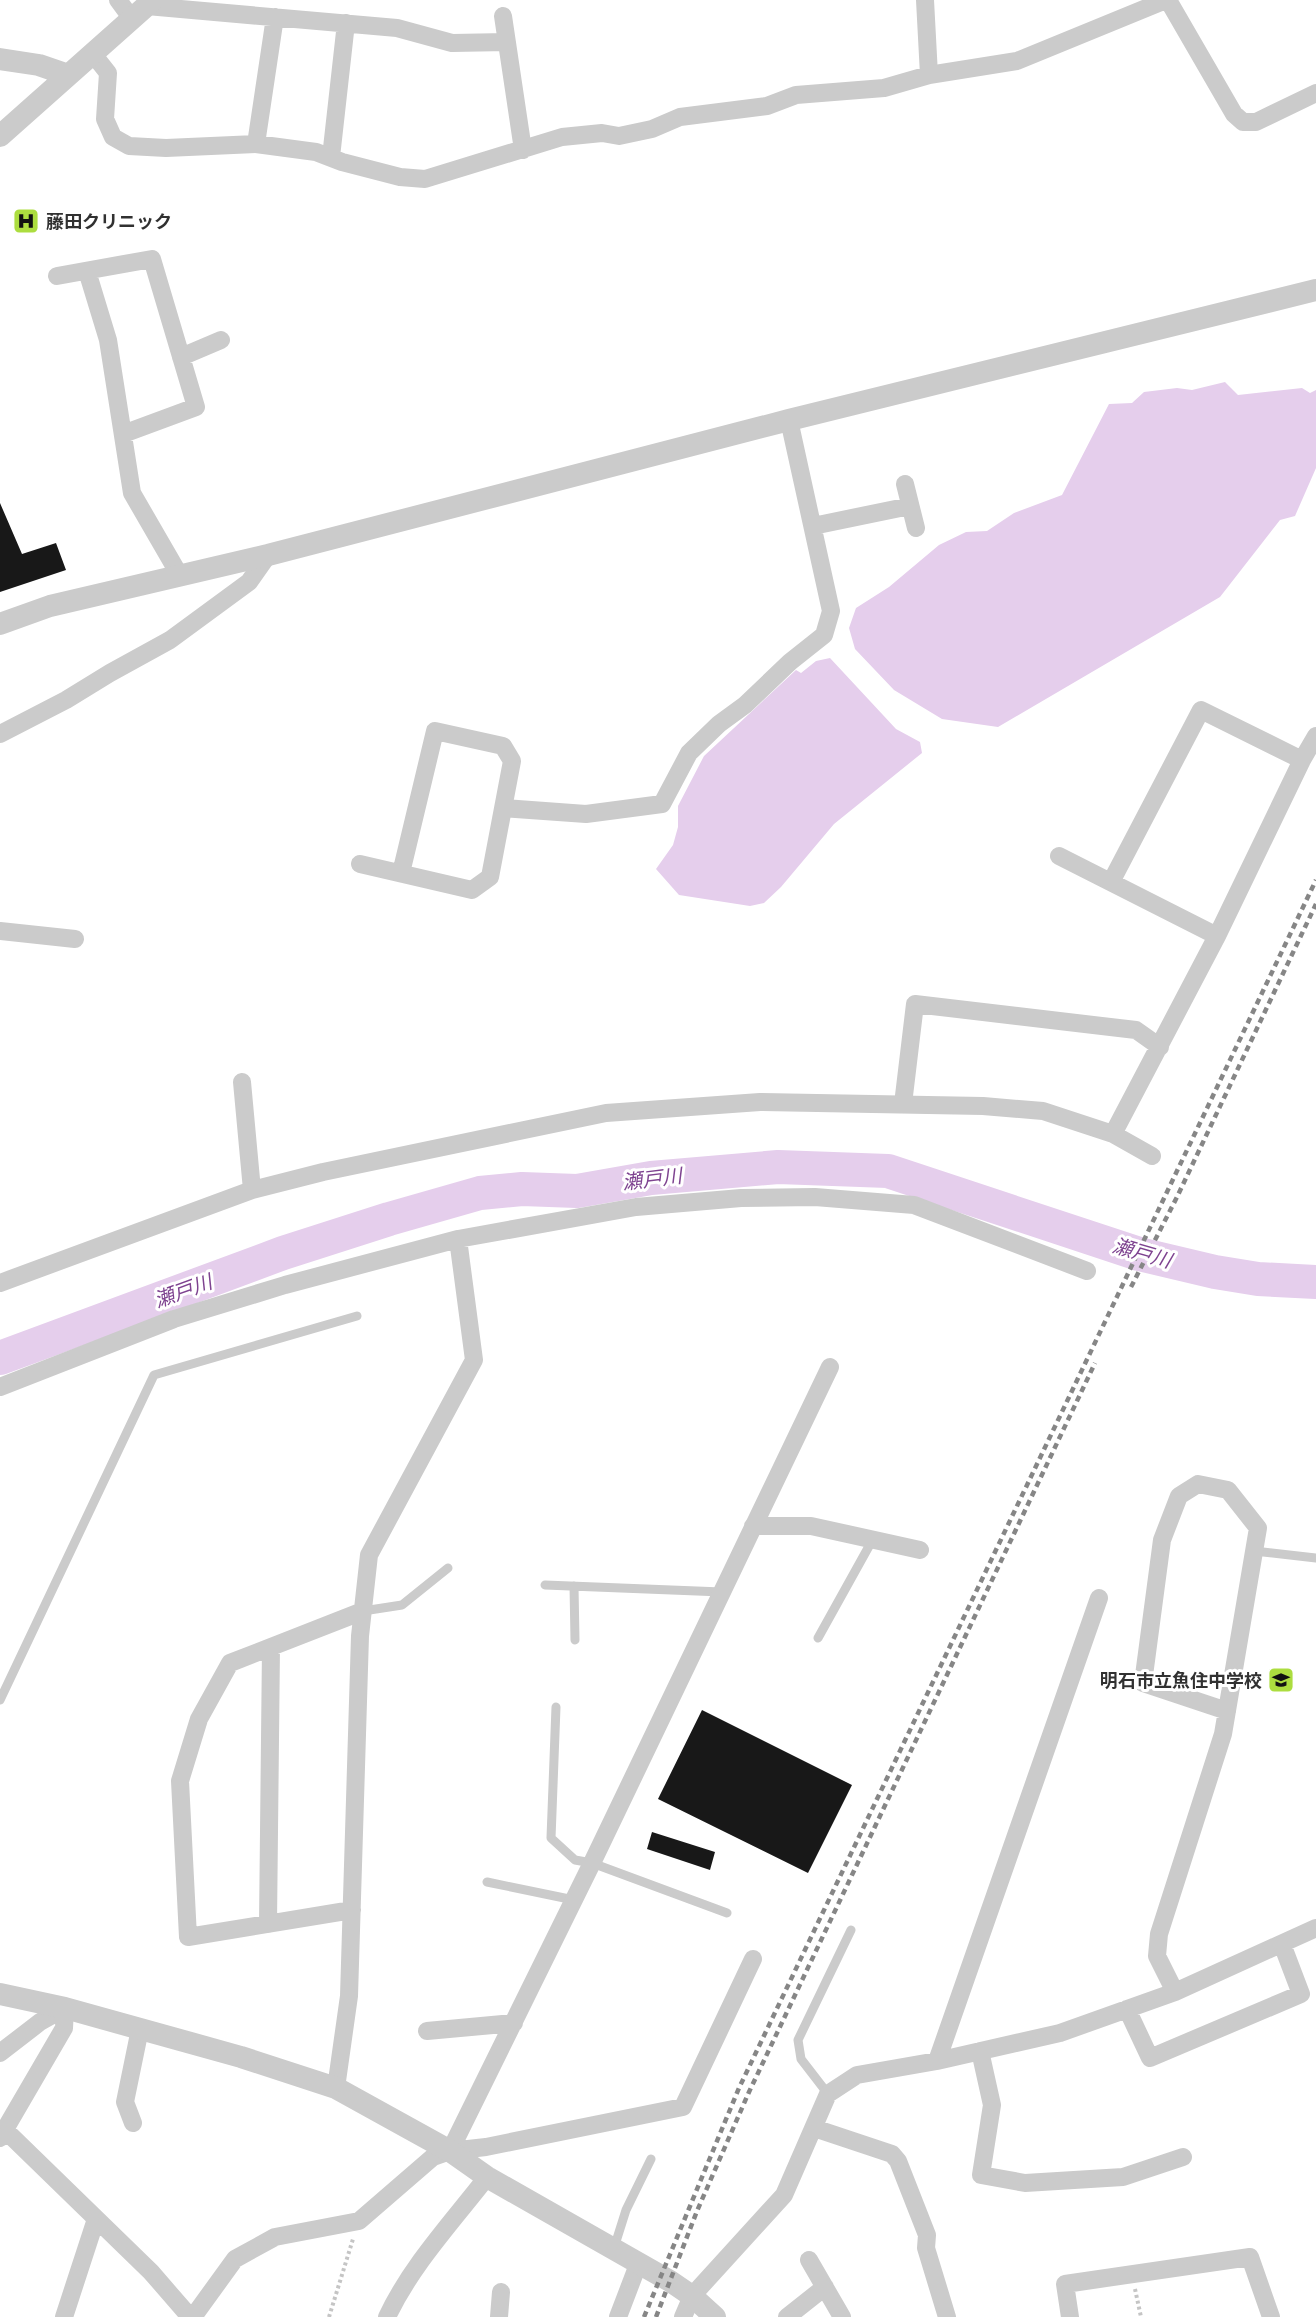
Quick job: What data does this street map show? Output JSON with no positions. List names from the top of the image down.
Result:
{
  "water": ["瀬戸川"],
  "places": {
    "hospital": ["藤田クリニック"],
    "school or university": ["明石市立魚住中学校"]
  }
}
